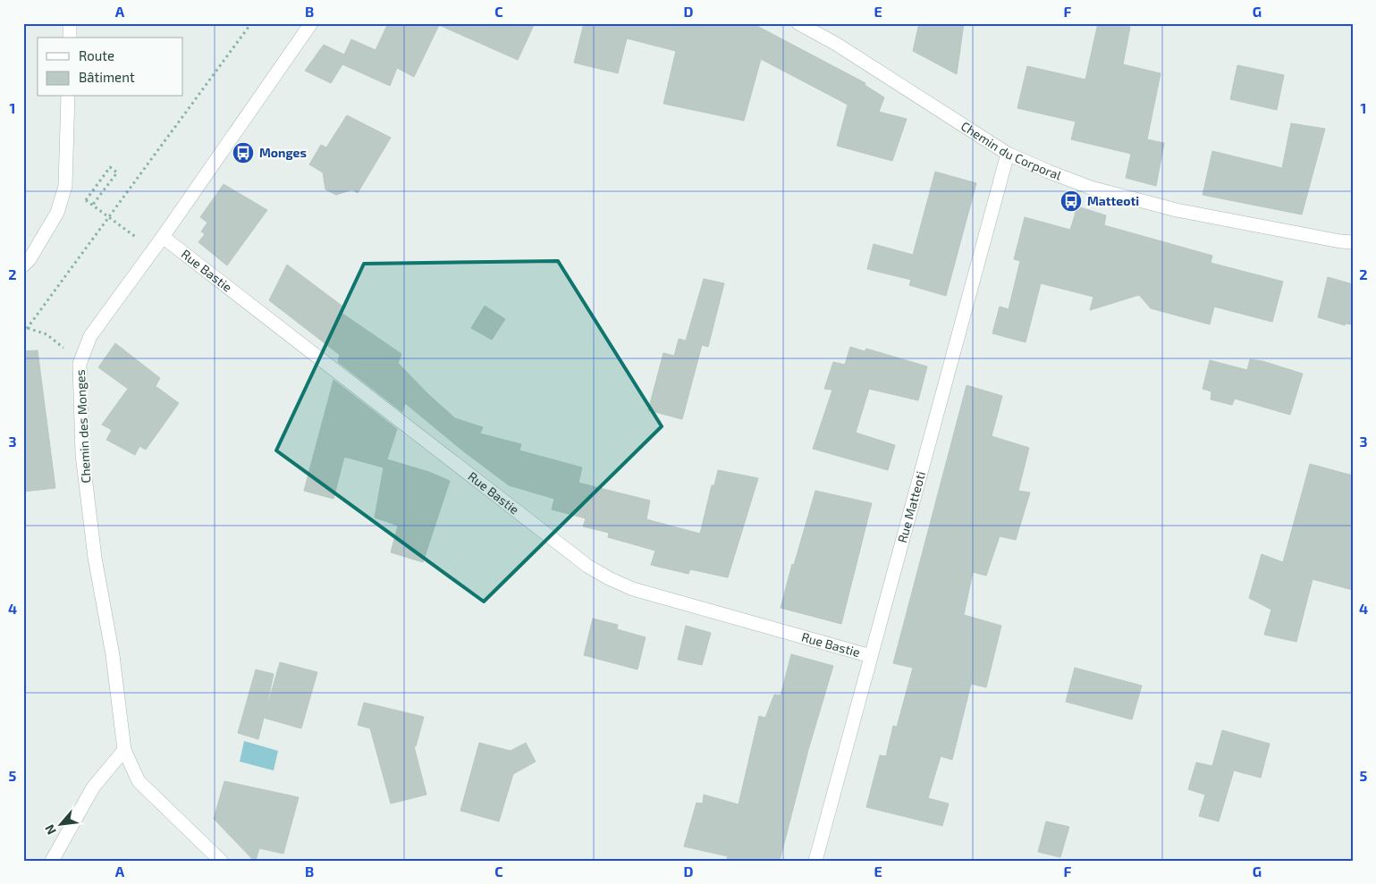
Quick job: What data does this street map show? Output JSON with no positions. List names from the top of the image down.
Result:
{
  "streets": {
    "street": [
      "Chemin du Corporal",
      "Rue Bastie",
      "Chemin des Monges",
      "Rue Matteoti"
    ]
  },
  "crossings": [
    ["Chemin du Corporal", "Rue Matteoti"],
    ["Rue Bastie", "Chemin des Monges"],
    ["Rue Bastie", "Rue Matteoti"]
  ],
  "places": {
    "bus stop": ["Monges", "Matteoti"]
  },
  "legend": ["Route", "Bâtiment"],
  "north": "bottom left",
  "grid": {
    "columns": [
      "A",
      "B",
      "C",
      "D",
      "E",
      "F",
      "G"
    ],
    "rows": [
      "1",
      "2",
      "3",
      "4",
      "5"
    ]
  }
}
